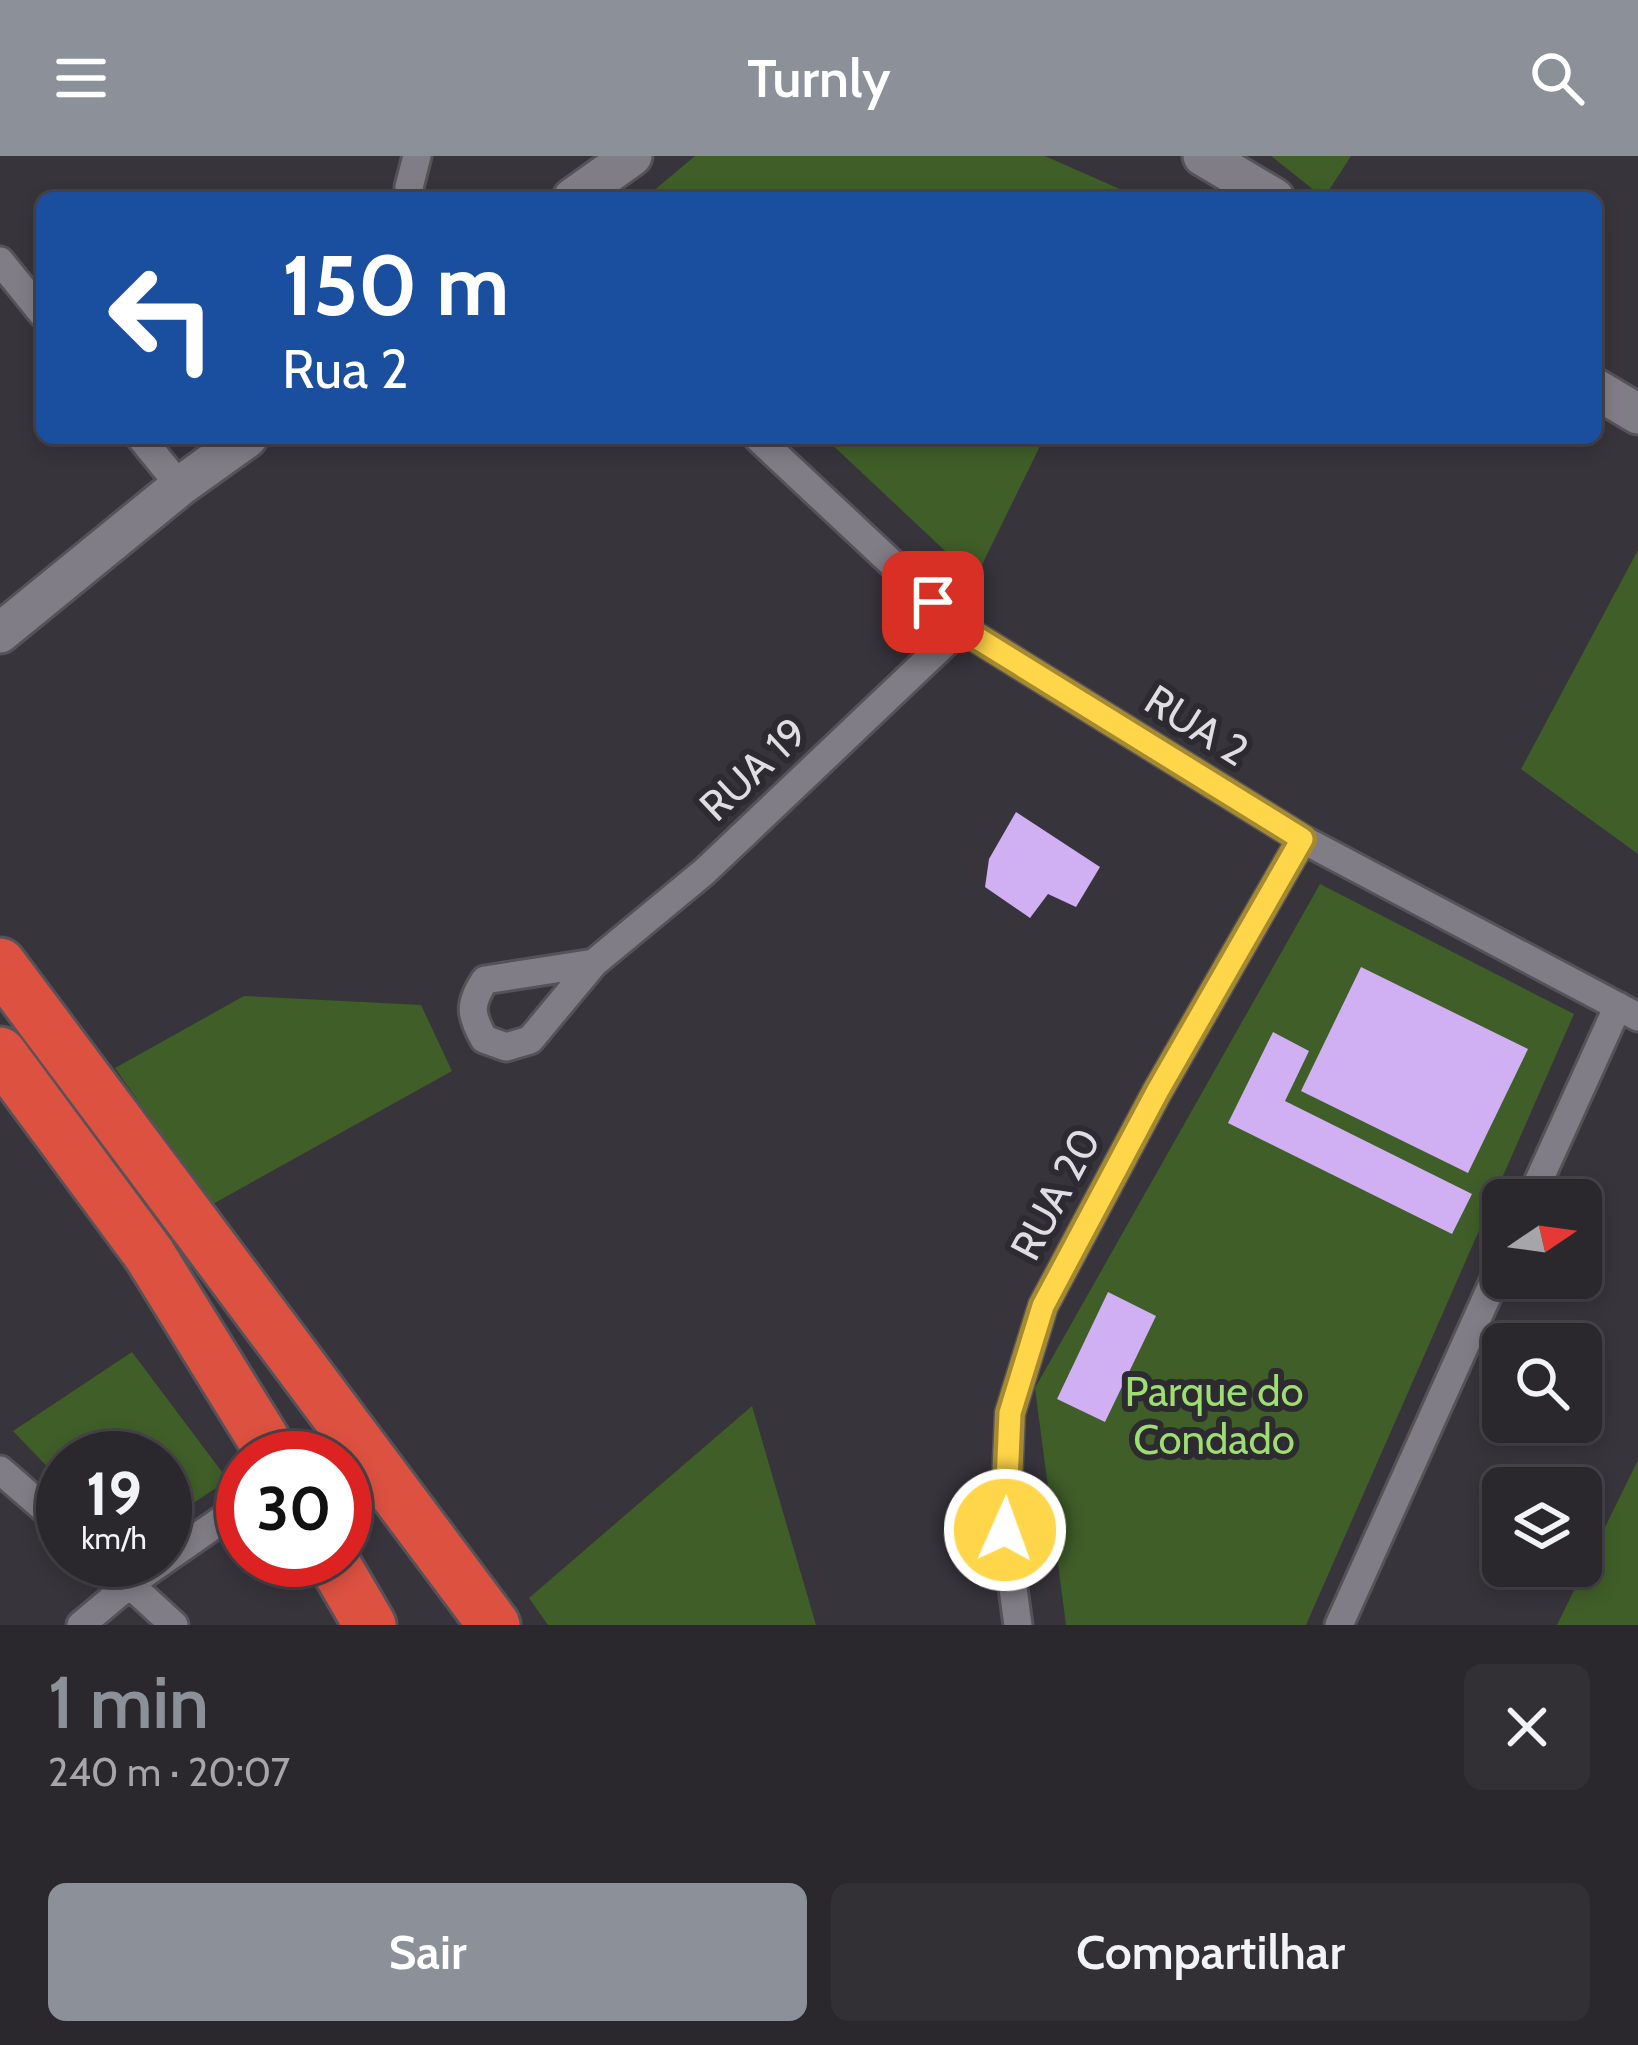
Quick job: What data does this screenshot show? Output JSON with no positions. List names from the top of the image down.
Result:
{
  "streets": {
    "street": ["RUA 2", "RUA 19", "RUA 20"]
  },
  "crossings": [
    ["RUA 2", "RUA 19"],
    ["RUA 2", "RUA 20"]
  ],
  "parks": ["Parque do Condado"],
  "north": "right",
  "page": {
    "header": "Turnly",
    "turn": ["150 m", "Rua 2"],
    "speed": "19 km/h",
    "limit": "30",
    "heading": ["1 min", "240 m · 20:07"],
    "buttons": ["Sair", "Compartilhar"]
  }
}
